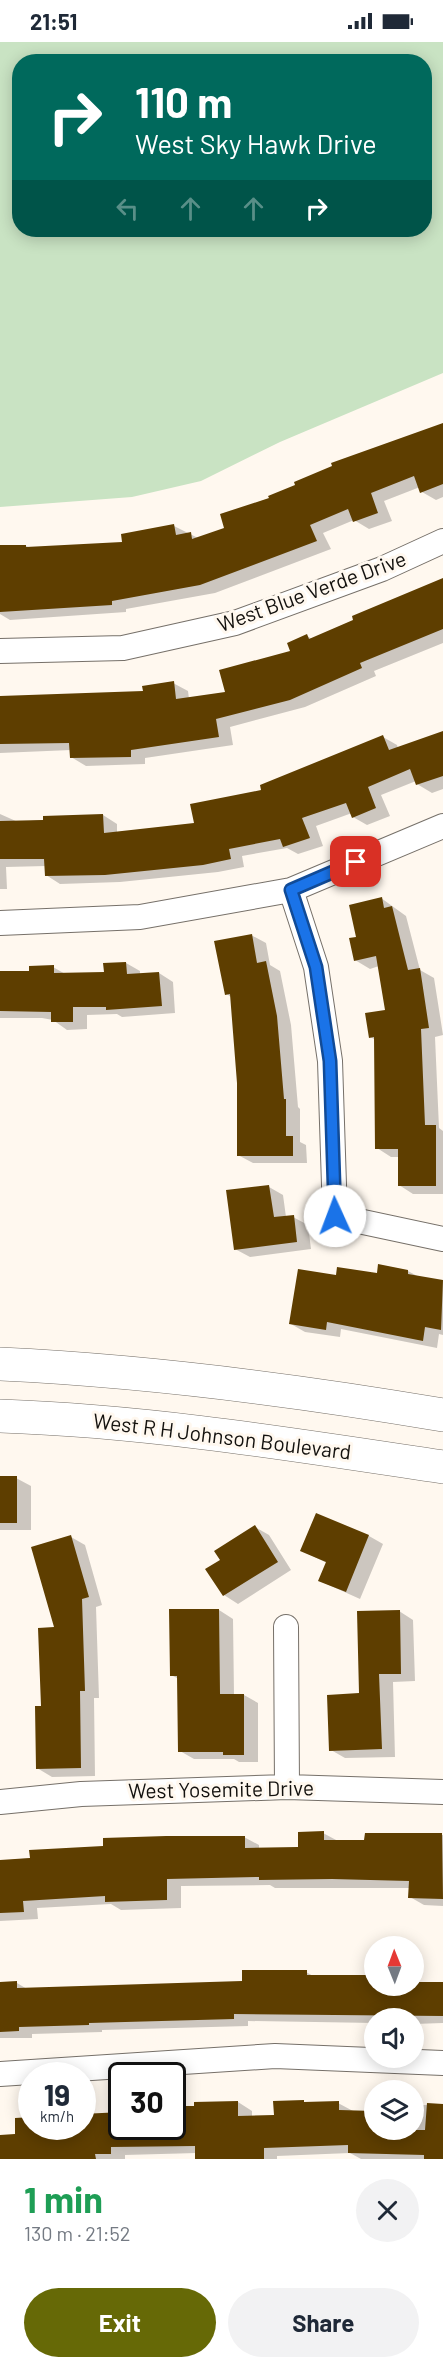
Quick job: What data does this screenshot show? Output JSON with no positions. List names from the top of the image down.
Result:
{
  "streets": {
    "main road": ["West R H Johnson Boulevard"],
    "street": ["West Blue Verde Drive", "West Yosemite Drive"]
  },
  "north": "top",
  "page": {
    "status": "21:51",
    "turn": ["110 m", "West Sky Hawk Drive"],
    "speed": "19 km/h",
    "limit": "30",
    "heading": ["1 min", "130 m · 21:52"],
    "buttons": ["Exit", "Share"]
  }
}
